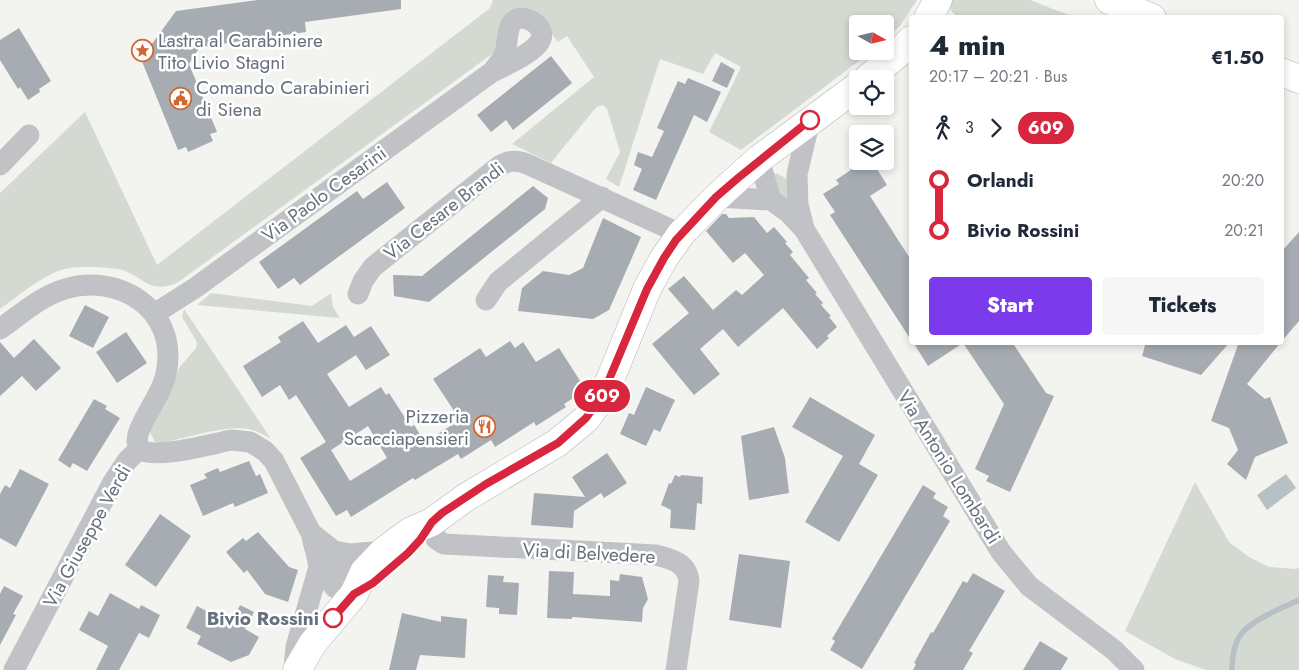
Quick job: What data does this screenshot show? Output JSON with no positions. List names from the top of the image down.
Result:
{
  "streets": {
    "street": [
      "Via Paolo Cesarini",
      "Via Cesare Brandi",
      "Via Antonio Lombardi",
      "Via Giuseppe Verdi",
      "Via di Belvedere"
    ]
  },
  "crossings": [
    ["Via Paolo Cesarini", "Via Giuseppe Verdi"]
  ],
  "places": {
    "place": ["Lastra al Carabiniere Tito Livio Stagni"],
    "public building": ["Comando Carabinieri di Siena"],
    "restaurant": ["Pizzeria Scacciapensieri"],
    "other": ["Bivio Rossini"]
  },
  "lines": ["bus line 609"],
  "north": "right",
  "page": {
    "on_map": "609",
    "heading": ["4 min", "20:17 – 20:21 · Bus", "€1.50"],
    "legs": ["3", "609"],
    "list": [
      {
        "name": "Orlandi",
        "value": "20:20"
      },
      {
        "name": "Bivio Rossini",
        "value": "20:21"
      }
    ],
    "buttons": ["Start", "Tickets"]
  }
}
